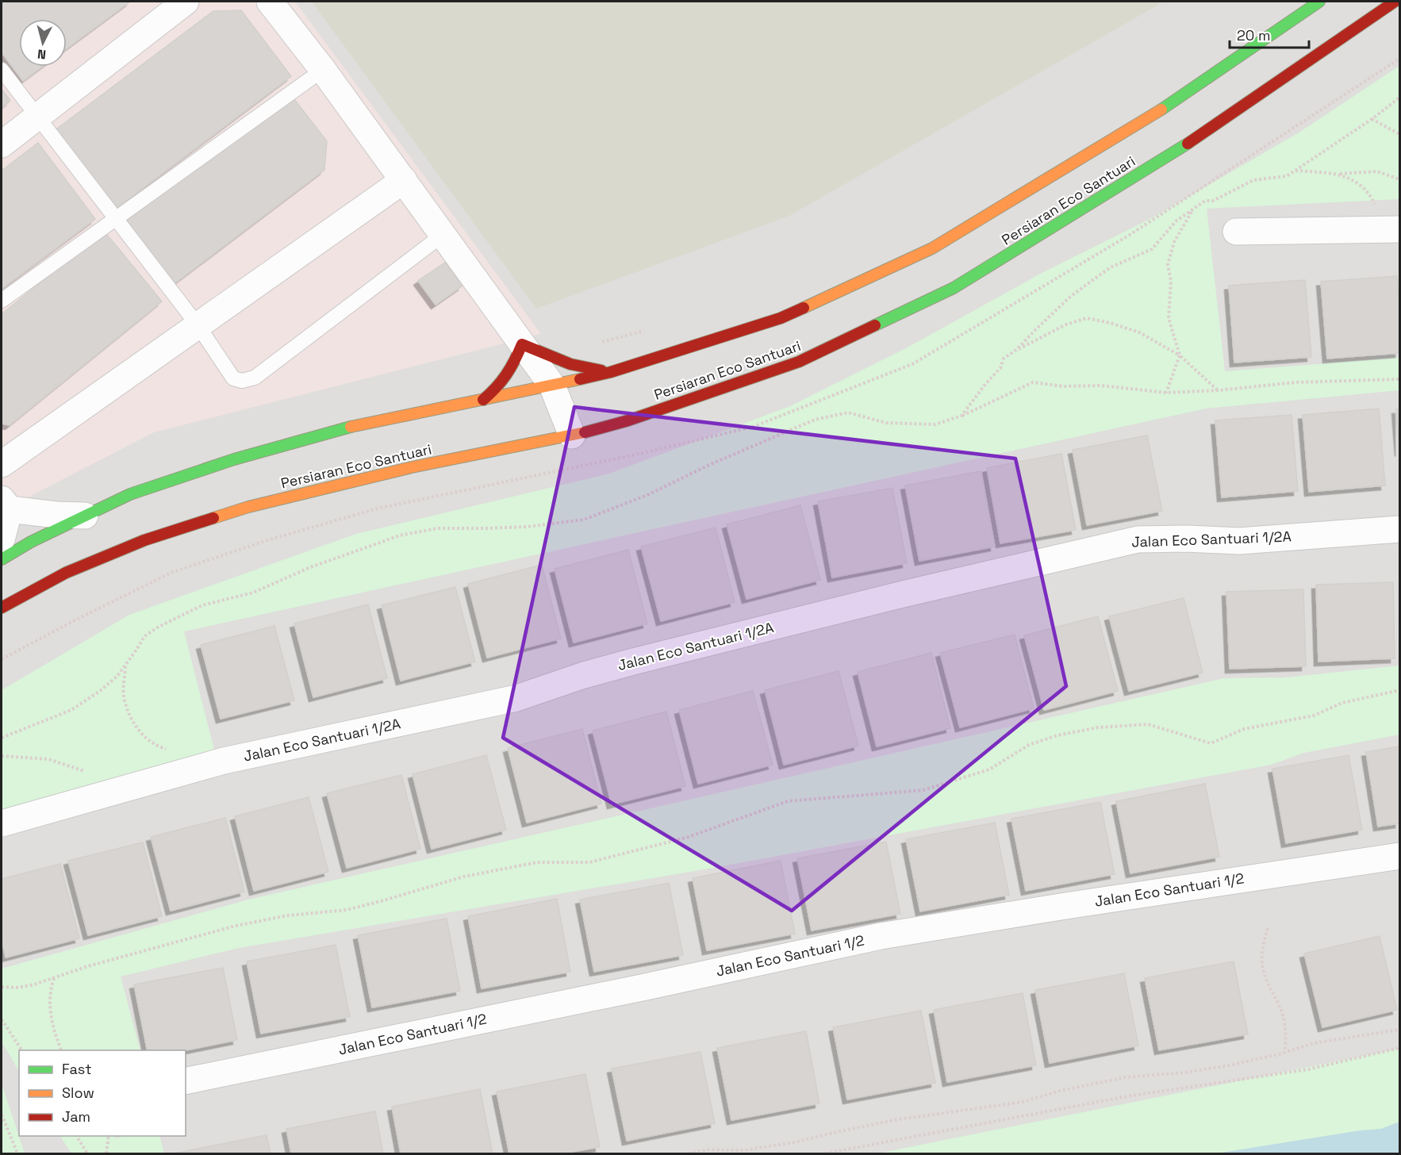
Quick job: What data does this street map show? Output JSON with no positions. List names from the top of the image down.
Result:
{
  "streets": {
    "street": ["Persiaran Eco Santuari", "Jalan Eco Santuari 1/2A", "Jalan Eco Santuari 1/2"]
  },
  "legend": ["Fast", "Slow", "Jam"],
  "scale_bar": "20 m",
  "north": "bottom"
}
